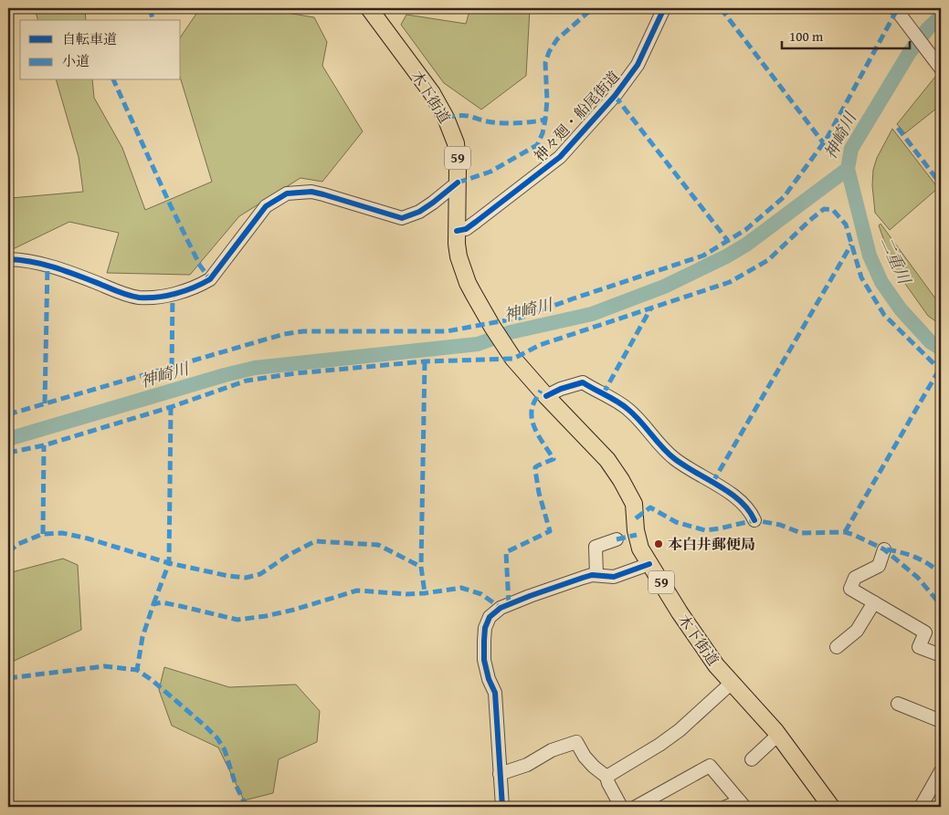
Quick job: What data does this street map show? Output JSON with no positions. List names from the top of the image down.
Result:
{
  "streets": {
    "main road": ["木下街道", "59"],
    "street": ["神々廻・船尾街道"]
  },
  "crossings": [
    ["木下街道", "神々廻・船尾街道"]
  ],
  "water": ["神崎川", "二重川"],
  "places": ["本白井郵便局"],
  "legend": ["自転車道", "小道"],
  "scale_bar": "100 m"
}
